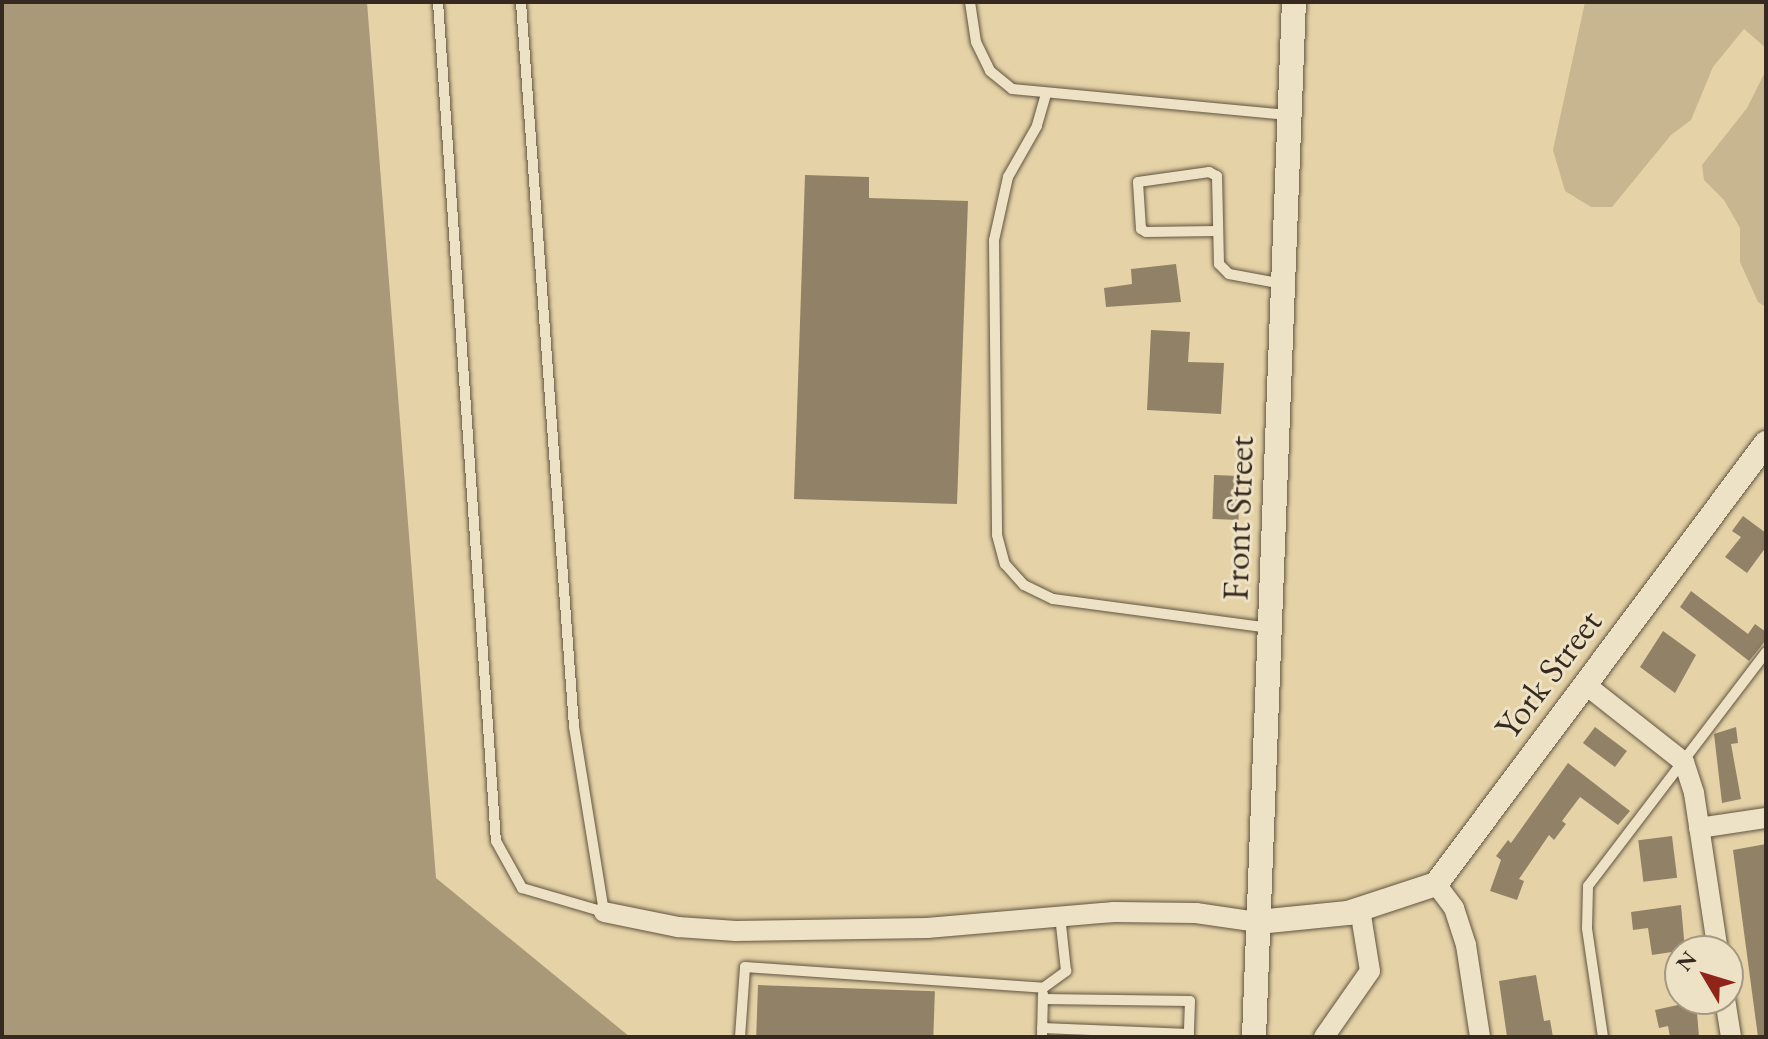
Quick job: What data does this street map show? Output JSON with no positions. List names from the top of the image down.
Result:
{
  "streets": {
    "street": ["Front Street", "York Street"]
  },
  "north": "top left"
}
